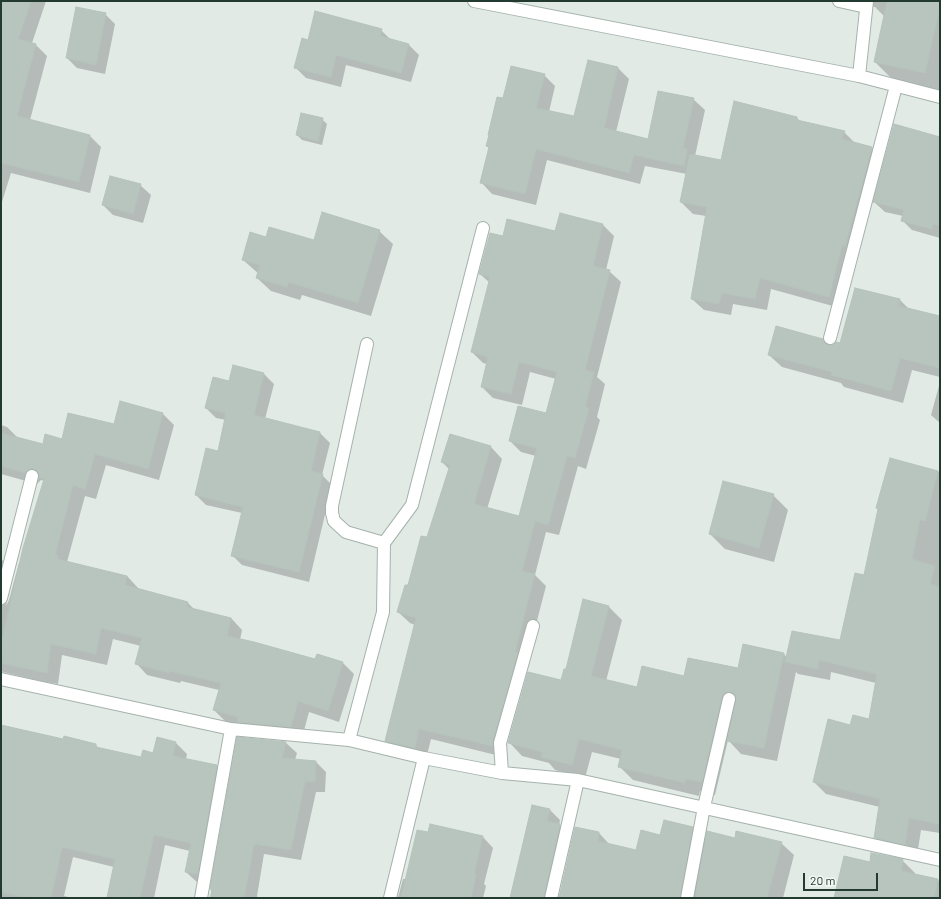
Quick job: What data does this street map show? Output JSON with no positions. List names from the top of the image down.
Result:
{
  "scale_bar": "20 m"
}
